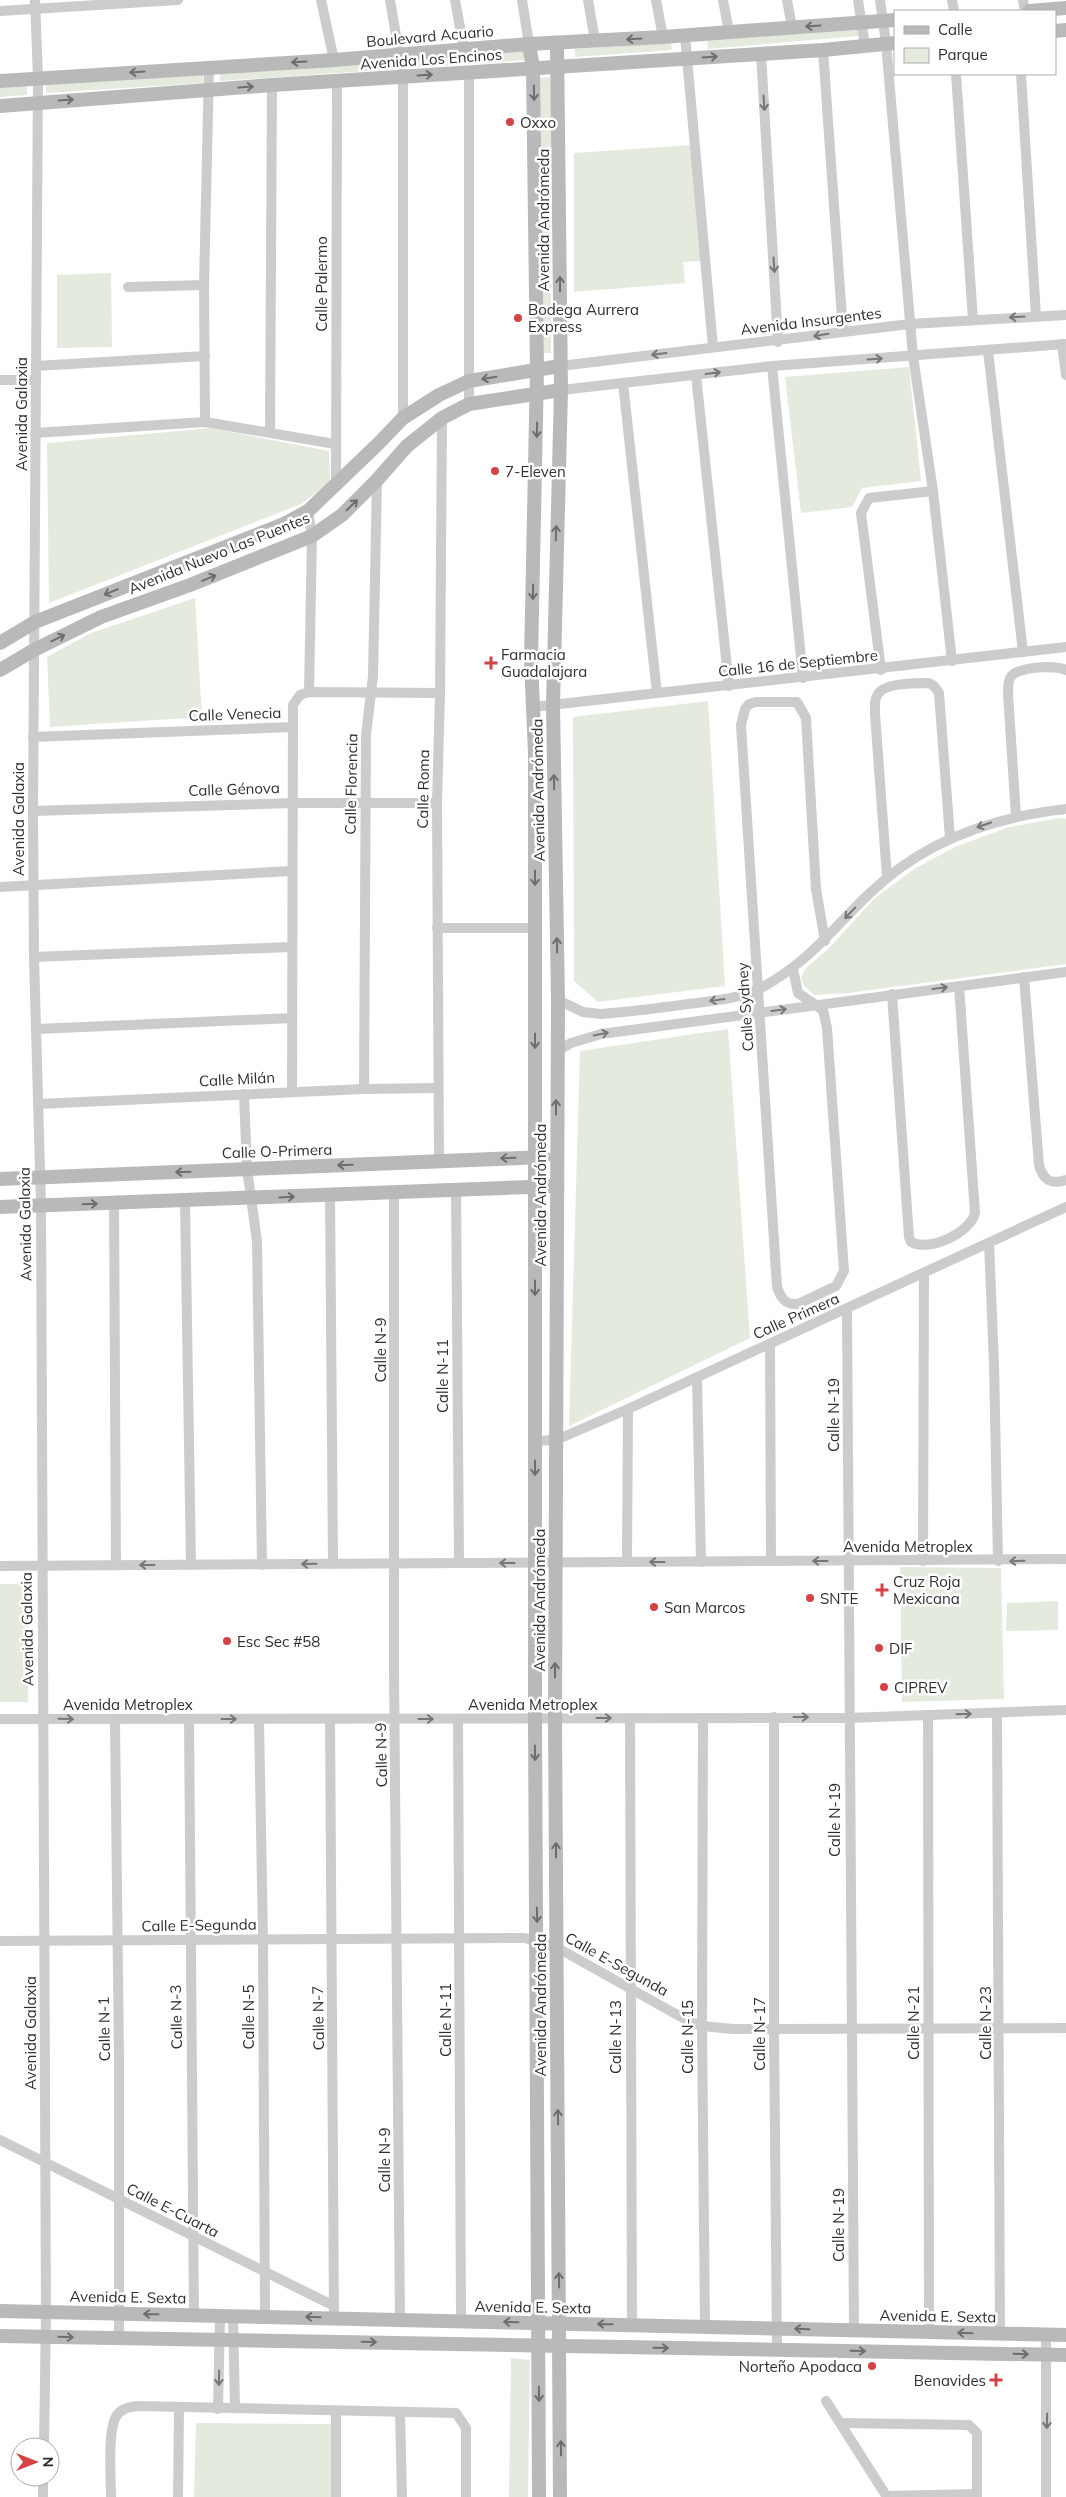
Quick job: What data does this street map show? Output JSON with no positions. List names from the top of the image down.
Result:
{
  "streets": {
    "street": [
      "Boulevard Acuario",
      "Avenida Los Encinos",
      "Avenida Andrómeda",
      "Calle Palermo",
      "Avenida Insurgentes",
      "Avenida Galaxia",
      "Avenida Nuevo Las Puentes",
      "Calle 16 de Septiembre",
      "Calle Venecia",
      "Calle Florencia",
      "Calle Génova",
      "Calle Roma",
      "Calle Sydney",
      "Calle Milán",
      "Calle O-Primera",
      "Calle Primera",
      "Calle N-9",
      "Calle N-11",
      "Calle N-19",
      "Avenida Metroplex",
      "Calle E-Segunda",
      "Calle N-3",
      "Calle N-5",
      "Calle N-7",
      "Calle N-21",
      "Calle N-23",
      "Calle N-1",
      "Calle N-17",
      "Calle N-13",
      "Calle N-15",
      "Calle E-Cuarta",
      "Avenida E. Sexta"
    ]
  },
  "crossings": [
    ["Boulevard Acuario", "Avenida Andrómeda"],
    ["Boulevard Acuario", "Avenida Galaxia"],
    ["Avenida Los Encinos", "Avenida Andrómeda"],
    ["Avenida Los Encinos", "Calle Palermo"],
    ["Avenida Los Encinos", "Avenida Galaxia"],
    ["Avenida Andrómeda", "Avenida Insurgentes"],
    ["Avenida Andrómeda", "Avenida Nuevo Las Puentes"],
    ["Avenida Andrómeda", "Calle 16 de Septiembre"],
    ["Avenida Andrómeda", "Calle O-Primera"],
    ["Avenida Andrómeda", "Calle Primera"],
    ["Avenida Andrómeda", "Avenida Metroplex"],
    ["Avenida Andrómeda", "Calle E-Segunda"],
    ["Avenida Andrómeda", "Avenida E. Sexta"],
    ["Calle Palermo", "Avenida Nuevo Las Puentes"],
    ["Avenida Insurgentes", "Avenida Nuevo Las Puentes"],
    ["Avenida Galaxia", "Avenida Nuevo Las Puentes"],
    ["Avenida Galaxia", "Calle Venecia"],
    ["Avenida Galaxia", "Calle Génova"],
    ["Avenida Galaxia", "Calle Milán"],
    ["Avenida Galaxia", "Calle O-Primera"],
    ["Avenida Galaxia", "Avenida Metroplex"],
    ["Avenida Galaxia", "Calle E-Segunda"],
    ["Avenida Galaxia", "Calle E-Cuarta"],
    ["Avenida Galaxia", "Avenida E. Sexta"],
    ["Avenida Nuevo Las Puentes", "Calle Florencia"],
    ["Avenida Nuevo Las Puentes", "Calle Roma"],
    ["Calle Florencia", "Calle Génova"],
    ["Calle Florencia", "Calle Milán"],
    ["Calle Génova", "Calle Roma"],
    ["Calle Roma", "Calle Milán"],
    ["Calle Roma", "Calle O-Primera"],
    ["Calle Primera", "Calle N-19"],
    ["Calle N-9", "Avenida Metroplex"],
    ["Calle N-9", "Calle E-Segunda"],
    ["Calle N-9", "Avenida E. Sexta"],
    ["Calle N-11", "Avenida Metroplex"],
    ["Calle N-11", "Calle E-Segunda"],
    ["Calle N-11", "Avenida E. Sexta"],
    ["Calle N-19", "Avenida Metroplex"],
    ["Calle N-19", "Calle E-Segunda"],
    ["Calle N-19", "Avenida E. Sexta"],
    ["Avenida Metroplex", "Calle N-3"],
    ["Avenida Metroplex", "Calle N-5"],
    ["Avenida Metroplex", "Calle N-7"],
    ["Avenida Metroplex", "Calle N-21"],
    ["Avenida Metroplex", "Calle N-23"],
    ["Avenida Metroplex", "Calle N-1"],
    ["Avenida Metroplex", "Calle N-17"],
    ["Avenida Metroplex", "Calle N-13"],
    ["Avenida Metroplex", "Calle N-15"],
    ["Calle E-Segunda", "Calle N-3"],
    ["Calle E-Segunda", "Calle N-5"],
    ["Calle E-Segunda", "Calle N-7"],
    ["Calle E-Segunda", "Calle N-21"],
    ["Calle E-Segunda", "Calle N-23"],
    ["Calle E-Segunda", "Calle N-1"],
    ["Calle E-Segunda", "Calle N-17"],
    ["Calle E-Segunda", "Calle N-13"],
    ["Calle E-Segunda", "Calle N-15"],
    ["Calle N-3", "Calle E-Cuarta"],
    ["Calle N-3", "Avenida E. Sexta"],
    ["Calle N-5", "Calle E-Cuarta"],
    ["Calle N-5", "Avenida E. Sexta"],
    ["Calle N-7", "Calle E-Cuarta"],
    ["Calle N-7", "Avenida E. Sexta"],
    ["Calle N-21", "Avenida E. Sexta"],
    ["Calle N-23", "Avenida E. Sexta"],
    ["Calle N-1", "Calle E-Cuarta"],
    ["Calle N-1", "Avenida E. Sexta"],
    ["Calle N-17", "Avenida E. Sexta"],
    ["Calle N-13", "Avenida E. Sexta"],
    ["Calle N-15", "Avenida E. Sexta"],
    ["Calle E-Cuarta", "Avenida E. Sexta"]
  ],
  "places": {
    "other": [
      "Oxxo",
      "Bodega Aurrera Express",
      "7-Eleven",
      "SNTE",
      "San Marcos",
      "Esc Sec #58",
      "DIF",
      "CIPREV",
      "Norteño Apodaca"
    ],
    "health": ["Farmacia Guadalajara", "Cruz Roja Mexicana", "Benavides"]
  },
  "legend": ["Calle", "Parque"],
  "north": "right"
}
